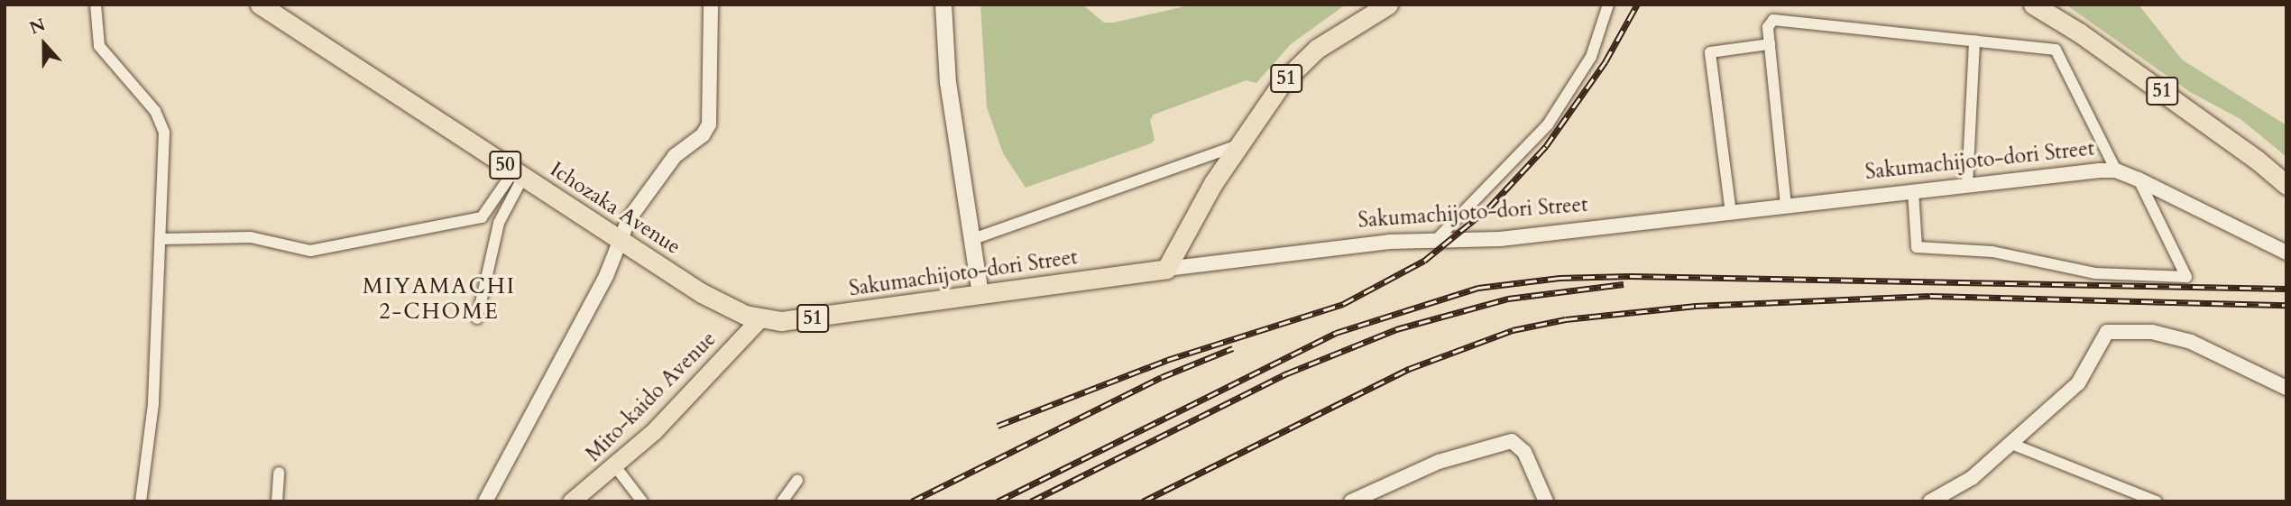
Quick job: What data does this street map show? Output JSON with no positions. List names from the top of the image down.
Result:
{
  "streets": {
    "highway": [
      "51",
      "Sakumachijoto-dori Street",
      "50",
      "Ichozaka Avenue"
    ],
    "main road": ["Mito-kaido Avenue"]
  },
  "crossings": [
    ["51", "Sakumachijoto-dori Street"],
    ["Sakumachijoto-dori Street", "Ichozaka Avenue"],
    ["Sakumachijoto-dori Street", "Mito-kaido Avenue"],
    ["Ichozaka Avenue", "Mito-kaido Avenue"]
  ],
  "districts": ["MIYAMACHI 2-CHOME"],
  "north": "top"
}
